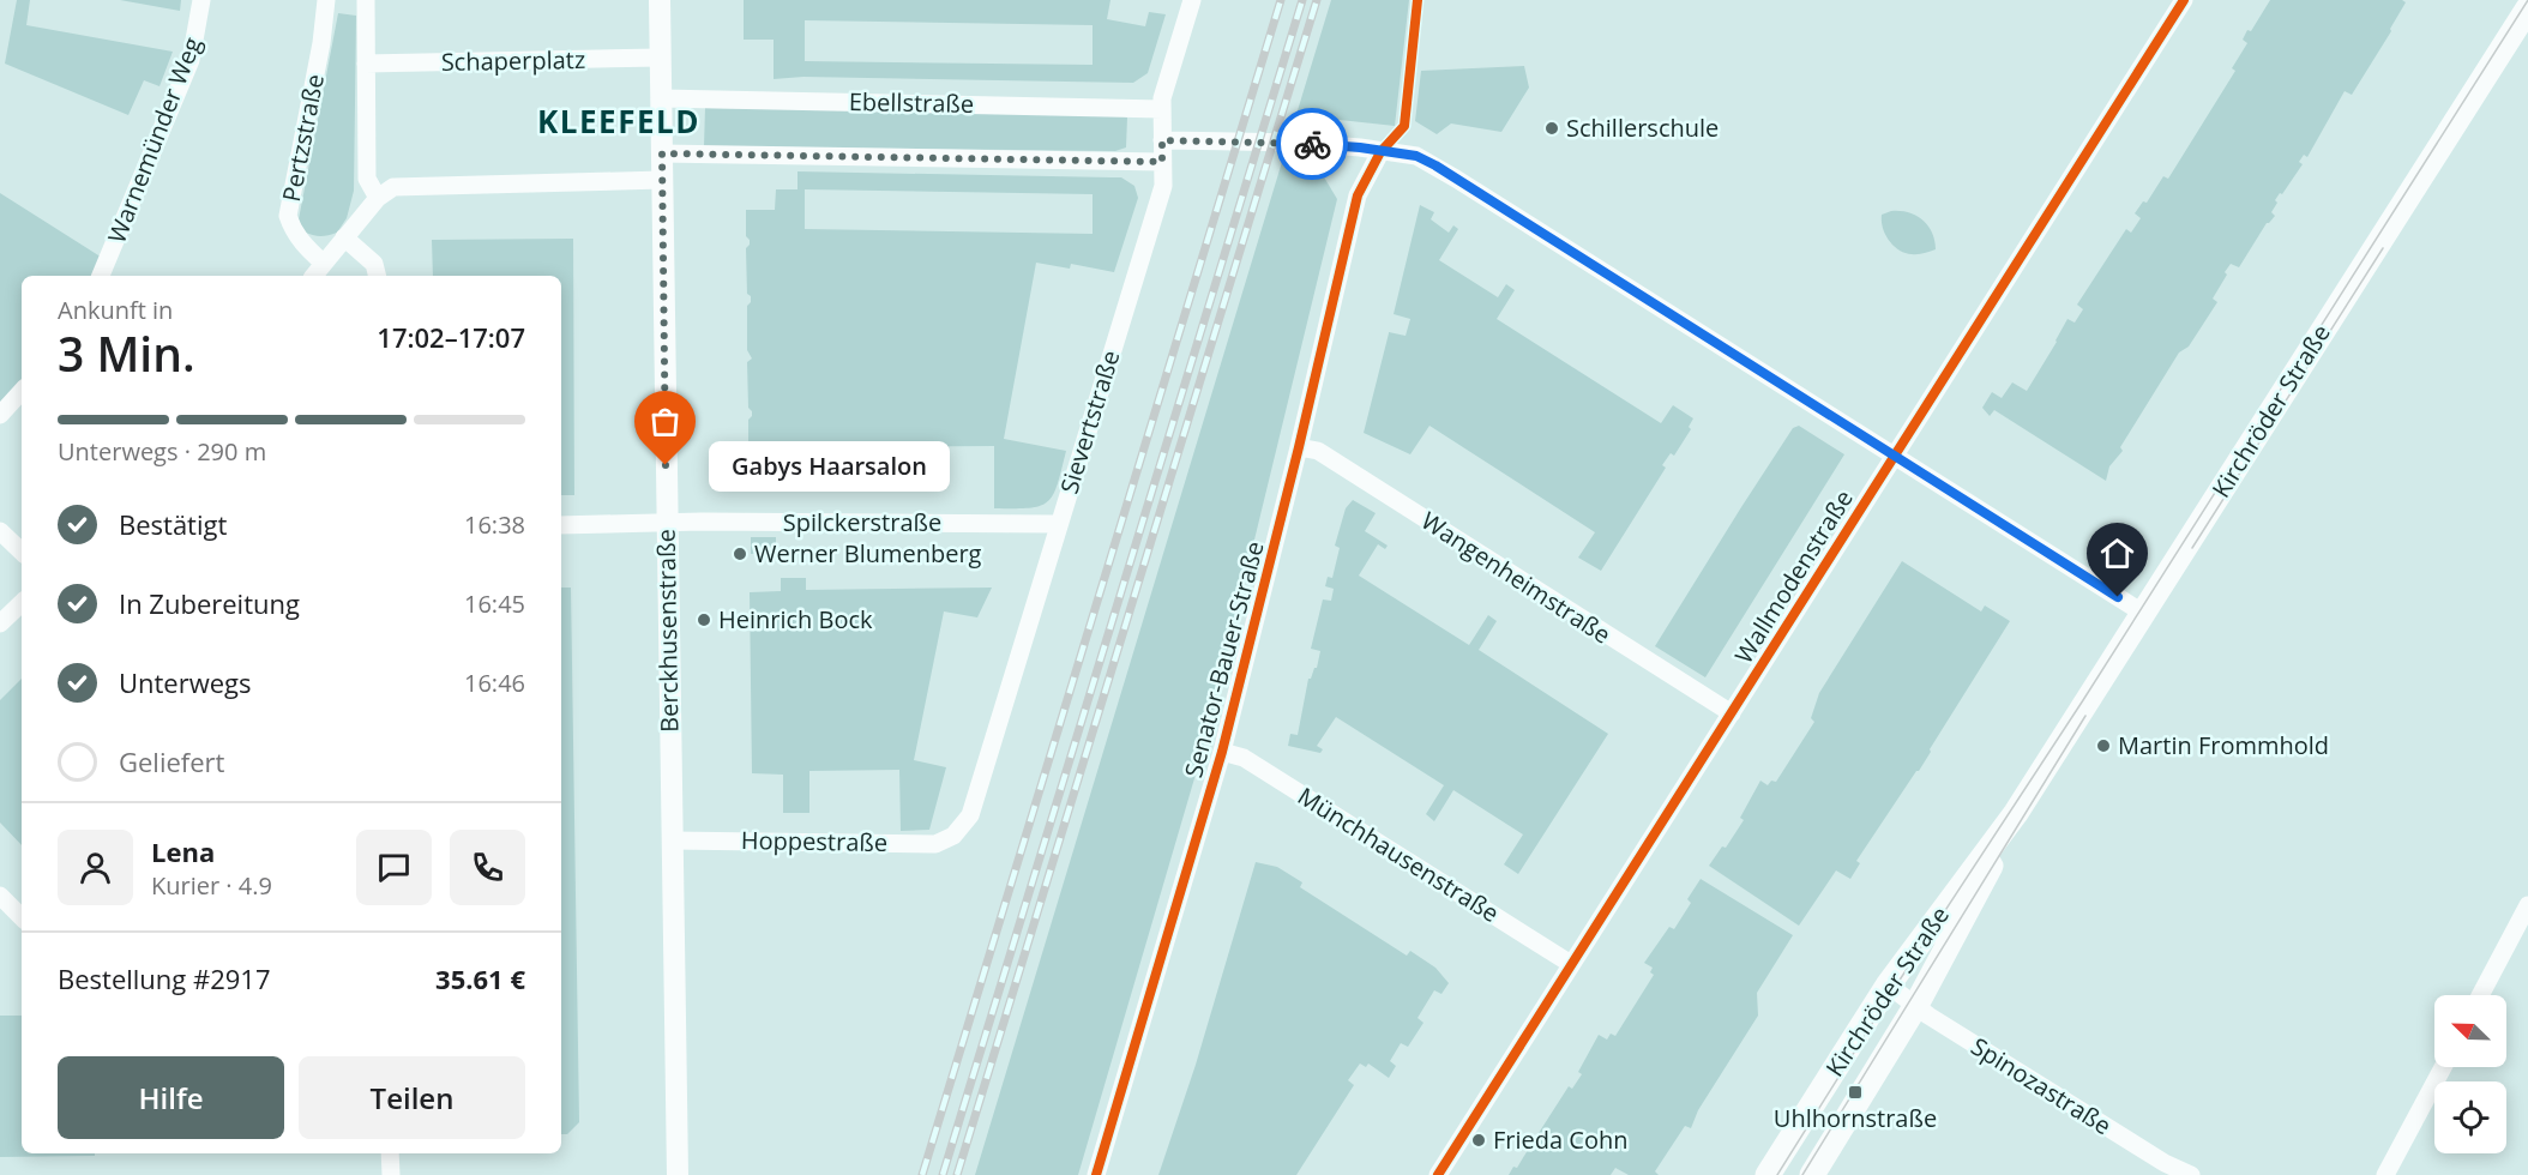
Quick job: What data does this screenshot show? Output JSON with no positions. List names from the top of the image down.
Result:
{
  "streets": {
    "main road": ["Kirchröder Straße"],
    "street": [
      "Schaperplatz",
      "Ebellstraße",
      "Pertzstraße",
      "Warnemünder Weg",
      "Sievertstraße",
      "Spilckerstraße",
      "Wallmodenstraße",
      "Wangenheimstraße",
      "Berckhusenstraße",
      "Senator-Bauer-Straße",
      "Hoppestraße",
      "Münchhausenstraße",
      "Spinozastraße"
    ]
  },
  "crossings": [
    ["Schaperplatz", "Berckhusenstraße"],
    ["Ebellstraße", "Sievertstraße"],
    ["Ebellstraße", "Berckhusenstraße"],
    ["Kirchröder Straße", "Spinozastraße"],
    ["Sievertstraße", "Spilckerstraße"],
    ["Sievertstraße", "Hoppestraße"],
    ["Spilckerstraße", "Berckhusenstraße"],
    ["Wallmodenstraße", "Wangenheimstraße"],
    ["Wallmodenstraße", "Münchhausenstraße"],
    ["Wangenheimstraße", "Senator-Bauer-Straße"],
    ["Berckhusenstraße", "Hoppestraße"],
    ["Senator-Bauer-Straße", "Münchhausenstraße"]
  ],
  "districts": ["KLEEFELD"],
  "places": {
    "other": [
      "Schillerschule",
      "Gabys Haarsalon",
      "Werner Blumenberg",
      "Heinrich Bock",
      "Martin Frommhold",
      "Frieda Cohn"
    ],
    "transit": ["Uhlhornstraße"]
  },
  "north": "top left",
  "page": {
    "heading": ["3 Min.", "Ankunft in", "17:02–17:07"],
    "panel": [
      "Lena",
      "Kurier · 4.9",
      "Bestellung #2917",
      "35.61 €"
    ],
    "bar": "Unterwegs · 290 m",
    "bubble": "Gabys Haarsalon",
    "list": [
      ["Bestätigt", "16:38"],
      ["In Zubereitung", "16:45"],
      ["Unterwegs", "16:46"],
      "Geliefert"
    ],
    "buttons": ["Hilfe", "Teilen"]
  }
}
